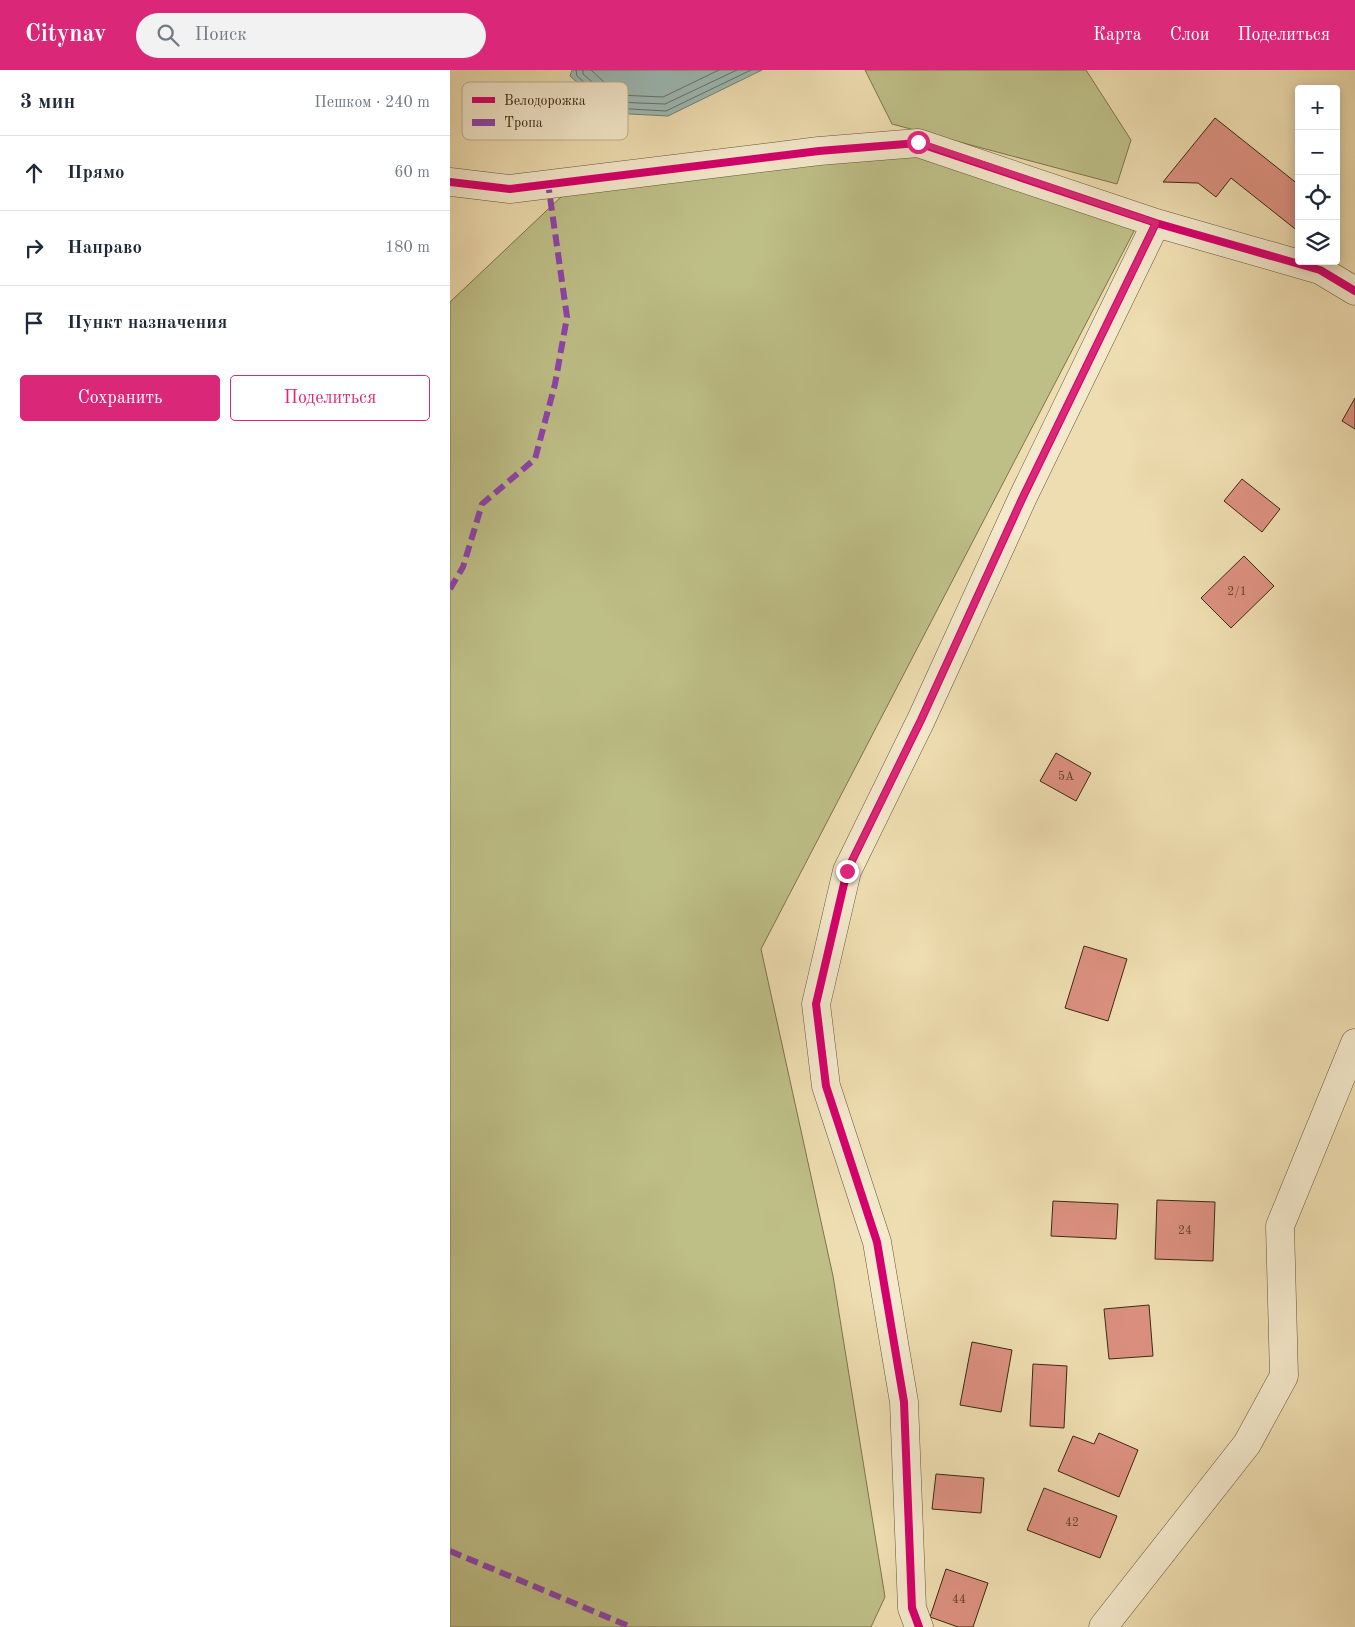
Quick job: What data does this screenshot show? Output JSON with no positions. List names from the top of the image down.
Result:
{
  "house_numbers": [
    "2/1",
    "5А",
    "24",
    "42",
    "44"
  ],
  "legend": ["Велодорожка", "Тропа"],
  "page": {
    "header": "Citynav",
    "search": "Поиск",
    "nav": ["Карта", "Слои", "Поделиться"],
    "heading": ["3 мин", "Пешком · 240 m"],
    "map_buttons": ["+", "−"],
    "list": [
      ["Прямо", "60 m"],
      ["Направо", "180 m"],
      "Пункт назначения"
    ],
    "buttons": ["Сохранить", "Поделиться"]
  }
}
